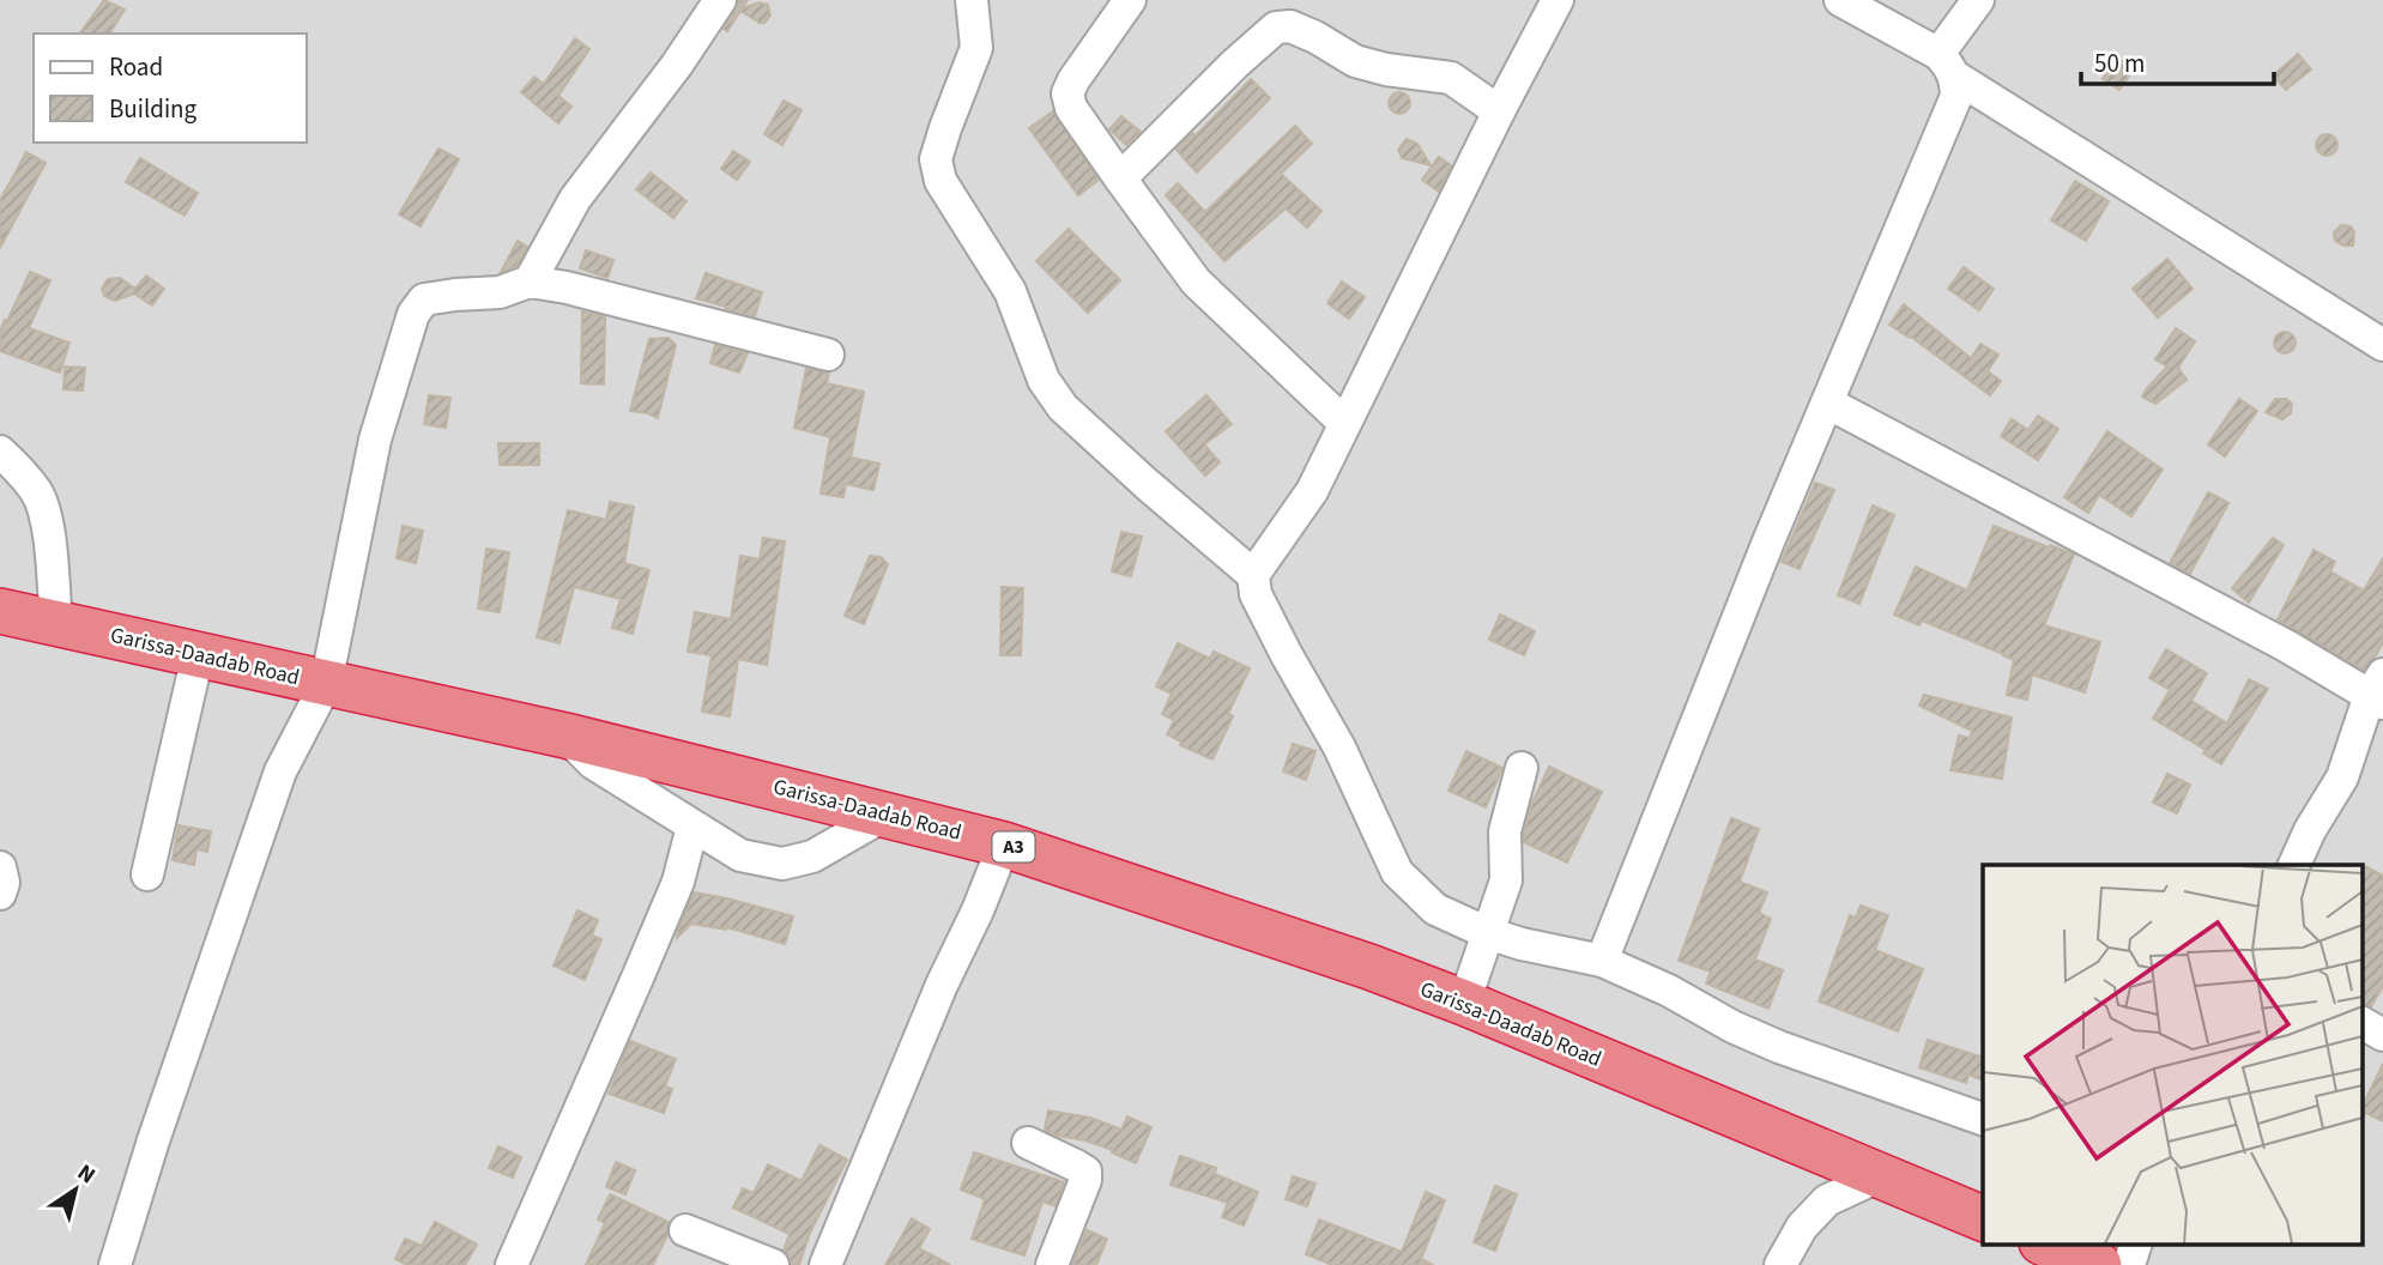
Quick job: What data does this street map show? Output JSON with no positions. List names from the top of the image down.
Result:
{
  "streets": {
    "highway": ["Garissa-Daadab Road", "A3"]
  },
  "legend": ["Road", "Building"],
  "scale_bar": "50 m",
  "north": "top right"
}
